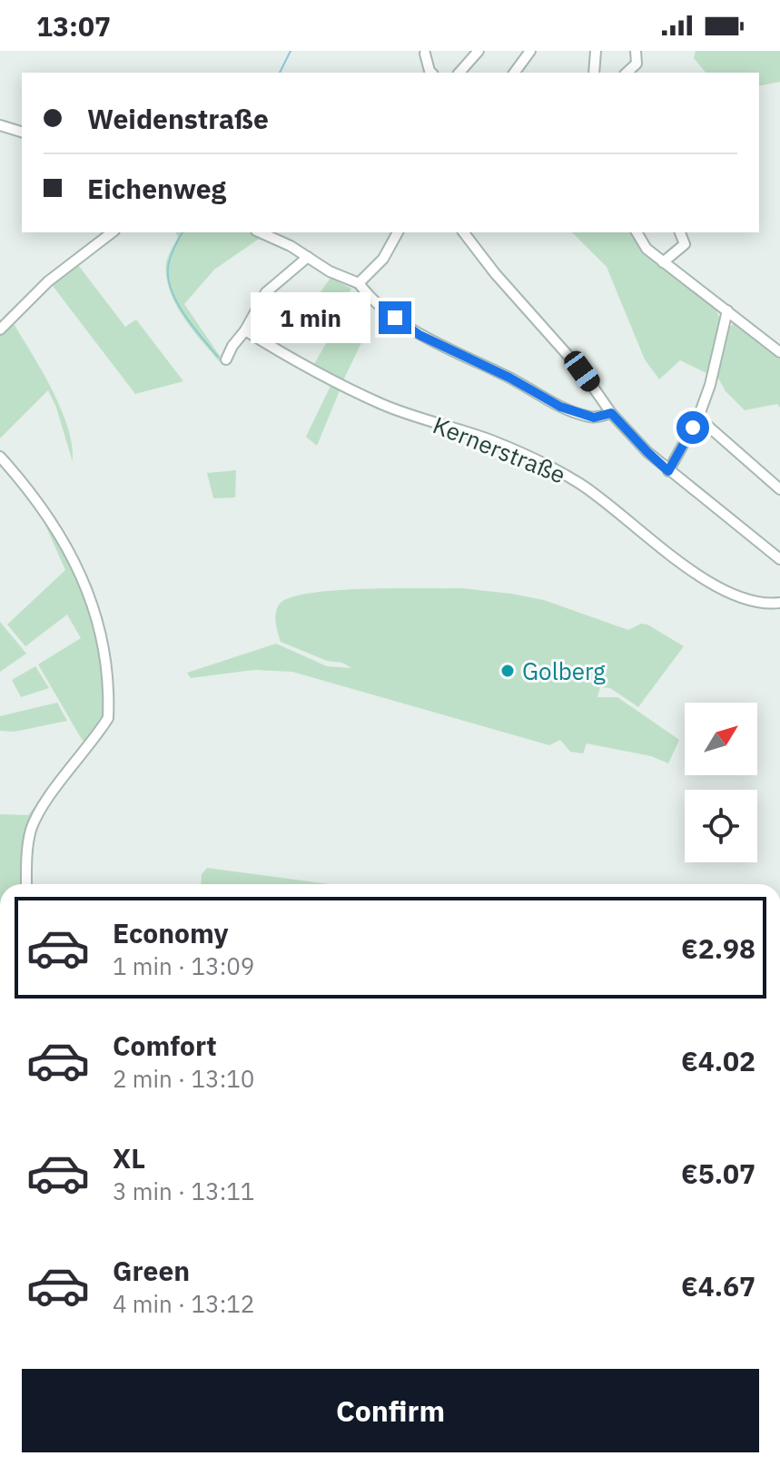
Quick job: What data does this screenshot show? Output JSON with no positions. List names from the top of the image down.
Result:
{
  "streets": {
    "street": ["Kernerstraße"]
  },
  "places": ["Golberg"],
  "north": "top right",
  "page": {
    "status": "13:07",
    "banner": ["Weidenstraße", "Eichenweg"],
    "bubble": "1 min",
    "list": [
      {
        "name": "Economy",
        "note": "1 min · 13:09",
        "value": "€2.98"
      },
      {
        "name": "Comfort",
        "note": "2 min · 13:10",
        "value": "€4.02"
      },
      {
        "name": "XL",
        "note": "3 min · 13:11",
        "value": "€5.07"
      },
      {
        "name": "Green",
        "note": "4 min · 13:12",
        "value": "€4.67"
      }
    ],
    "buttons": "Confirm"
  }
}
